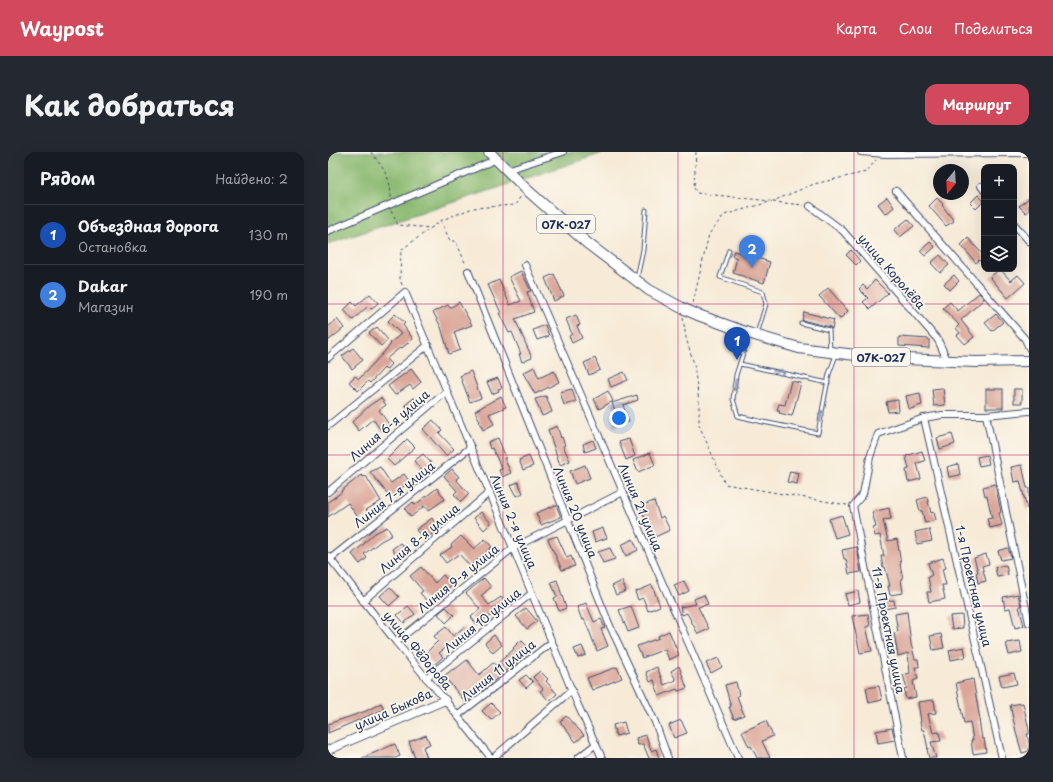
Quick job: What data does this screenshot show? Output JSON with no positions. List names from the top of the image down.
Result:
{
  "streets": {
    "main road": ["07К-027"],
    "street": [
      "улица Королёва",
      "Линия 6-я улица",
      "Линия 7-я улица",
      "Линия 21 улица",
      "Линия 20 улица",
      "Линия 2-я улица",
      "Линия 8-я улица",
      "Линия 9-я улица",
      "1-я Проектная улица",
      "Линия 10 улица",
      "11-я Проектная улица",
      "улица Фёдорова",
      "Линия 11 улица",
      "улица Быкова"
    ]
  },
  "crossings": [
    ["07К-027", "улица Королёва"],
    ["Линия 6-я улица", "Линия 2-я улица"],
    ["Линия 7-я улица", "Линия 2-я улица"],
    ["Линия 7-я улица", "улица Фёдорова"],
    ["Линия 21 улица", "Линия 9-я улица"],
    ["Линия 20 улица", "Линия 9-я улица"],
    ["Линия 2-я улица", "Линия 8-я улица"],
    ["Линия 2-я улица", "Линия 9-я улица"],
    ["Линия 2-я улица", "Линия 10 улица"],
    ["Линия 2-я улица", "Линия 11 улица"],
    ["Линия 8-я улица", "улица Фёдорова"],
    ["Линия 9-я улица", "улица Фёдорова"],
    ["Линия 10 улица", "улица Фёдорова"],
    ["улица Фёдорова", "Линия 11 улица"],
    ["улица Фёдорова", "улица Быкова"]
  ],
  "north": "bottom",
  "page": {
    "header": "Waypost",
    "nav": ["Карта", "Слои", "Поделиться"],
    "title": "Как добраться",
    "buttons": "Маршрут",
    "heading": ["Рядом", "Найдено: 2"],
    "map_buttons": ["+", "−"],
    "list": [
      {
        "mark": "1",
        "name": "Объездная дорога",
        "note": "Остановка",
        "value": "130 m"
      },
      {
        "mark": "2",
        "name": "Dakar",
        "note": "Магазин",
        "value": "190 m"
      }
    ],
    "pins": ["2", "1"]
  }
}
